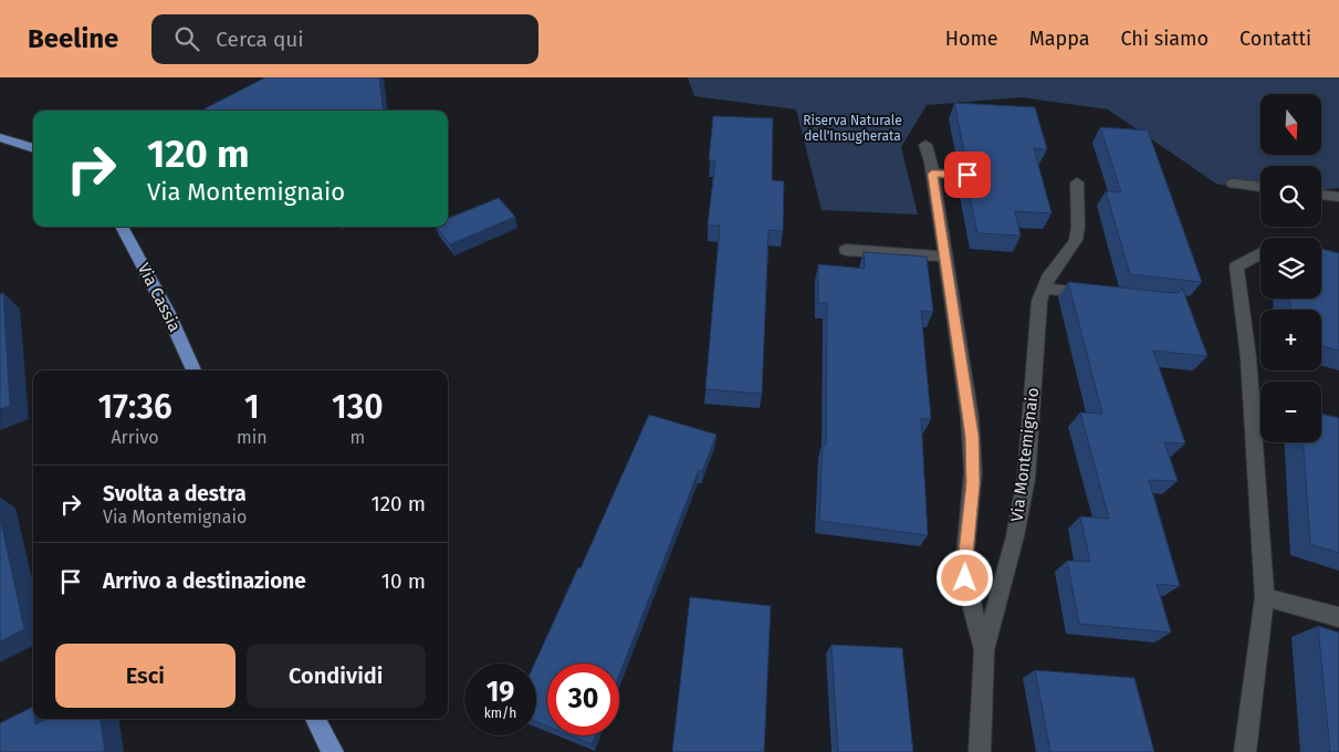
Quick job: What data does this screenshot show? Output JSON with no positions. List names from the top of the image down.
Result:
{
  "streets": {
    "main road": ["Via Cassia"],
    "street": ["Via Montemignaio"]
  },
  "parks": ["Riserva Naturale dell'Insugherata"],
  "north": "bottom",
  "page": {
    "header": "Beeline",
    "search": "Cerca qui",
    "nav": [
      "Home",
      "Mappa",
      "Chi siamo",
      "Contatti"
    ],
    "map_buttons": ["+", "−"],
    "turn": ["120 m", "Via Montemignaio"],
    "eta": [
      "17:36",
      "Arrivo",
      "1",
      "min",
      "130",
      "m"
    ],
    "list": [
      {
        "name": "Svolta a destra",
        "note": "Via Montemignaio",
        "value": "120 m"
      },
      {
        "name": "Arrivo a destinazione",
        "value": "10 m"
      }
    ],
    "buttons": ["Esci", "Condividi"],
    "speed": "19 km/h",
    "limit": "30"
  }
}
